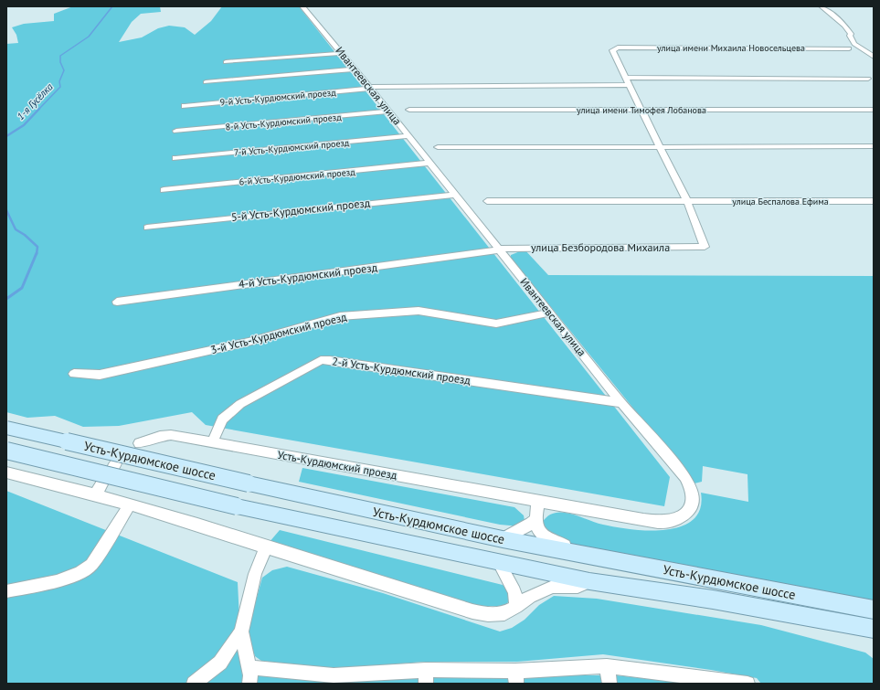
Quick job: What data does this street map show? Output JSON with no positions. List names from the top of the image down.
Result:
{
  "streets": {
    "main road": ["Усть-Курдюмское шоссе"],
    "street": [
      "улица имени Михаила Новосельцева",
      "Ивантеевская улица",
      "9-й Усть-Курдюмский проезд",
      "улица имени Тимофея Лобанова",
      "8-й Усть-Курдюмский проезд",
      "7-й Усть-Курдюмский проезд",
      "6-й Усть-Курдюмский проезд",
      "улица Беспалова Ефима",
      "5-й Усть-Курдюмский проезд",
      "улица Безбородова Михаила",
      "4-й Усть-Курдюмский проезд",
      "3-й Усть-Курдюмский проезд",
      "2-й Усть-Курдюмский проезд",
      "Усть-Курдюмский проезд"
    ]
  },
  "crossings": [
    ["Ивантеевская улица", "9-й Усть-Курдюмский проезд"],
    ["Ивантеевская улица", "8-й Усть-Курдюмский проезд"],
    ["Ивантеевская улица", "7-й Усть-Курдюмский проезд"],
    ["Ивантеевская улица", "6-й Усть-Курдюмский проезд"],
    ["Ивантеевская улица", "5-й Усть-Курдюмский проезд"],
    ["Ивантеевская улица", "улица Безбородова Михаила"],
    ["Ивантеевская улица", "4-й Усть-Курдюмский проезд"],
    ["Ивантеевская улица", "3-й Усть-Курдюмский проезд"],
    ["Ивантеевская улица", "2-й Усть-Курдюмский проезд"],
    ["Ивантеевская улица", "Усть-Курдюмский проезд"],
    ["улица Беспалова Ефима", "улица Безбородова Михаила"],
    ["улица Безбородова Михаила", "4-й Усть-Курдюмский проезд"],
    ["2-й Усть-Курдюмский проезд", "Усть-Курдюмский проезд"]
  ],
  "water": ["1-я Гусёлка"]
}
